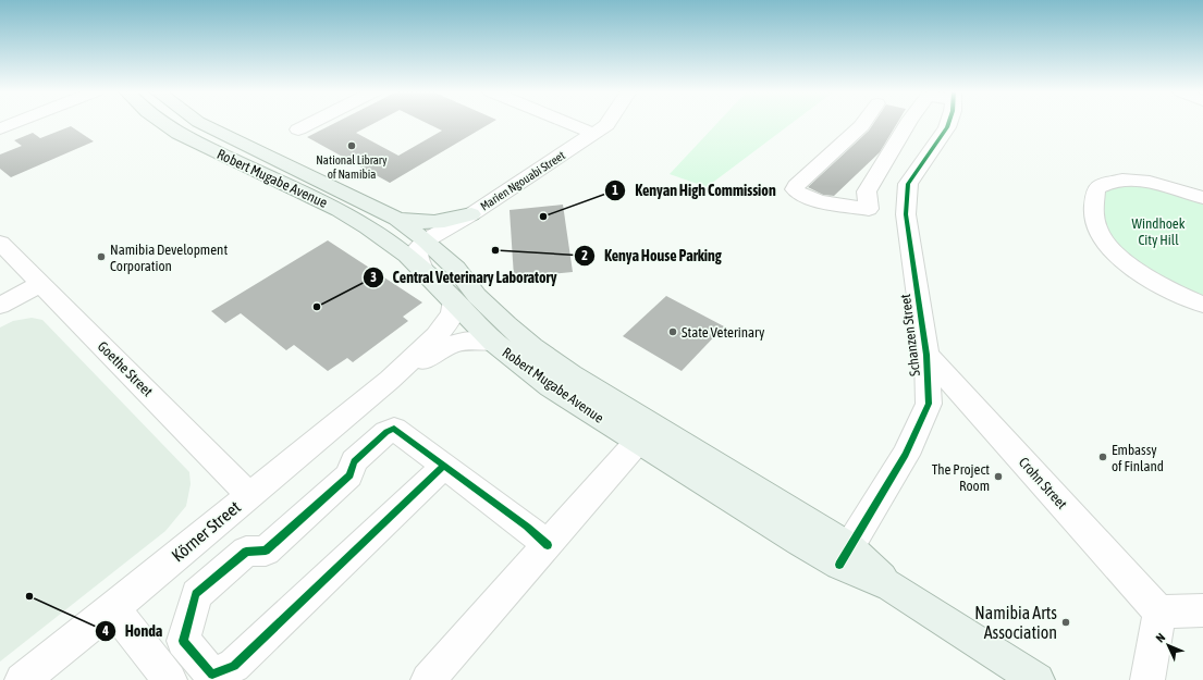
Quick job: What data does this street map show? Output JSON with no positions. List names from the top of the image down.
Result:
{
  "streets": {
    "main road": ["Robert Mugabe Avenue"],
    "street": [
      "Marien Ngouabi Street",
      "Schanzen Street",
      "Goethe Street",
      "Crohn Street",
      "Körner Street"
    ]
  },
  "crossings": [
    ["Robert Mugabe Avenue", "Marien Ngouabi Street"],
    ["Robert Mugabe Avenue", "Schanzen Street"],
    ["Robert Mugabe Avenue", "Körner Street"],
    ["Schanzen Street", "Crohn Street"],
    ["Goethe Street", "Körner Street"]
  ],
  "parks": ["Windhoek City Hill"],
  "places": [
    "National Library of Namibia",
    "Kenyan High Commission",
    "Kenya House Parking",
    "Namibia Development Corporation",
    "Central Veterinary Laboratory",
    "State Veterinary",
    "Embassy of Finland",
    "The Project Room",
    "Honda",
    "Namibia Arts Association"
  ],
  "north": "top left"
}
